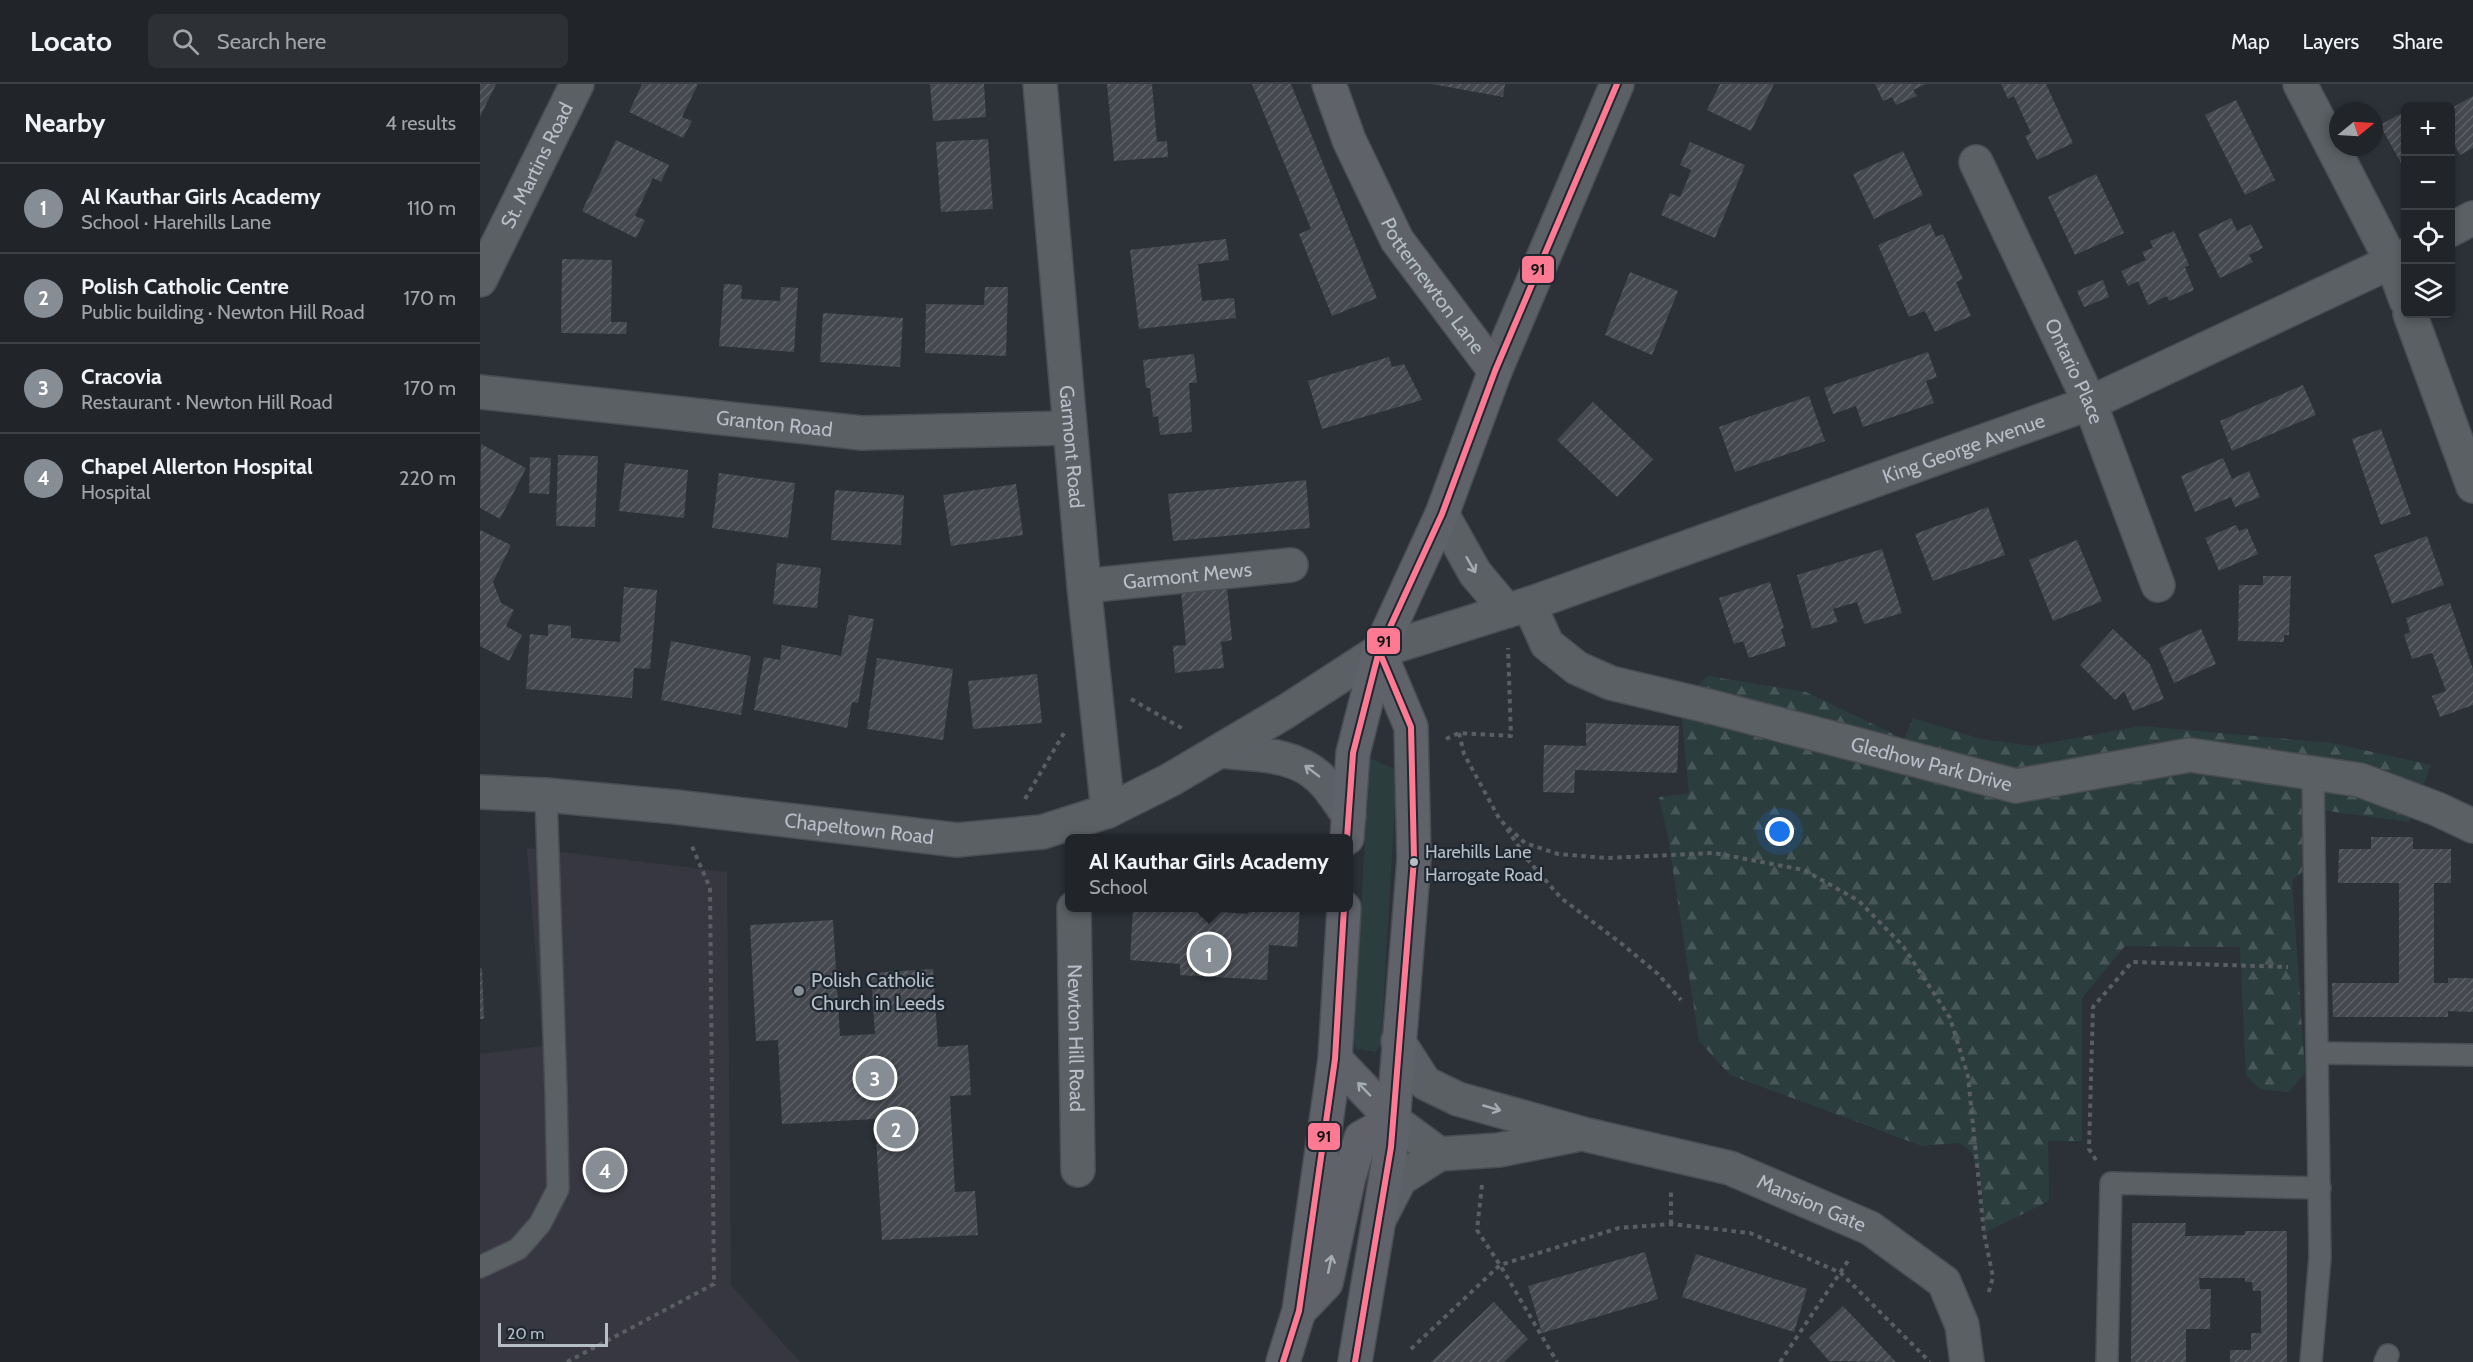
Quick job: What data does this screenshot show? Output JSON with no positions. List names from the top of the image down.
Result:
{
  "streets": {
    "main road": ["Potternewton Lane"],
    "street": [
      "St. Martins Road",
      "Ontario Place",
      "Granton Road",
      "Garmont Road",
      "King George Avenue",
      "Garmont Mews",
      "Gledhow Park Drive",
      "Chapeltown Road",
      "Newton Hill Road",
      "Mansion Gate"
    ]
  },
  "crossings": [
    ["Potternewton Lane", "King George Avenue"],
    ["Potternewton Lane", "Chapeltown Road"],
    ["Ontario Place", "King George Avenue"],
    ["Granton Road", "Garmont Road"],
    ["Garmont Road", "Garmont Mews"],
    ["Garmont Road", "Chapeltown Road"],
    ["King George Avenue", "Gledhow Park Drive"],
    ["King George Avenue", "Chapeltown Road"]
  ],
  "places": ["Harehills Lane Harrogate Road", "Polish Catholic Church in Leeds"],
  "lines": ["transit line 91"],
  "scale_bar": "20 m",
  "north": "right",
  "page": {
    "header": "Locato",
    "search": "Search here",
    "nav": ["Map", "Layers", "Share"],
    "heading": ["Nearby", "4 results"],
    "map_buttons": ["+", "−"],
    "list": [
      {
        "mark": "1",
        "name": "Al Kauthar Girls Academy",
        "note": "School · Harehills Lane",
        "value": "110 m"
      },
      {
        "mark": "2",
        "name": "Polish Catholic Centre",
        "note": "Public building · Newton Hill Road",
        "value": "170 m"
      },
      {
        "mark": "3",
        "name": "Cracovia",
        "note": "Restaurant · Newton Hill Road",
        "value": "170 m"
      },
      {
        "mark": "4",
        "name": "Chapel Allerton Hospital",
        "note": "Hospital",
        "value": "220 m"
      }
    ],
    "popup": ["Al Kauthar Girls Academy", "School"],
    "pins": [
      "1",
      "3",
      "2",
      "4"
    ],
    "scale": "20 m"
  }
}
